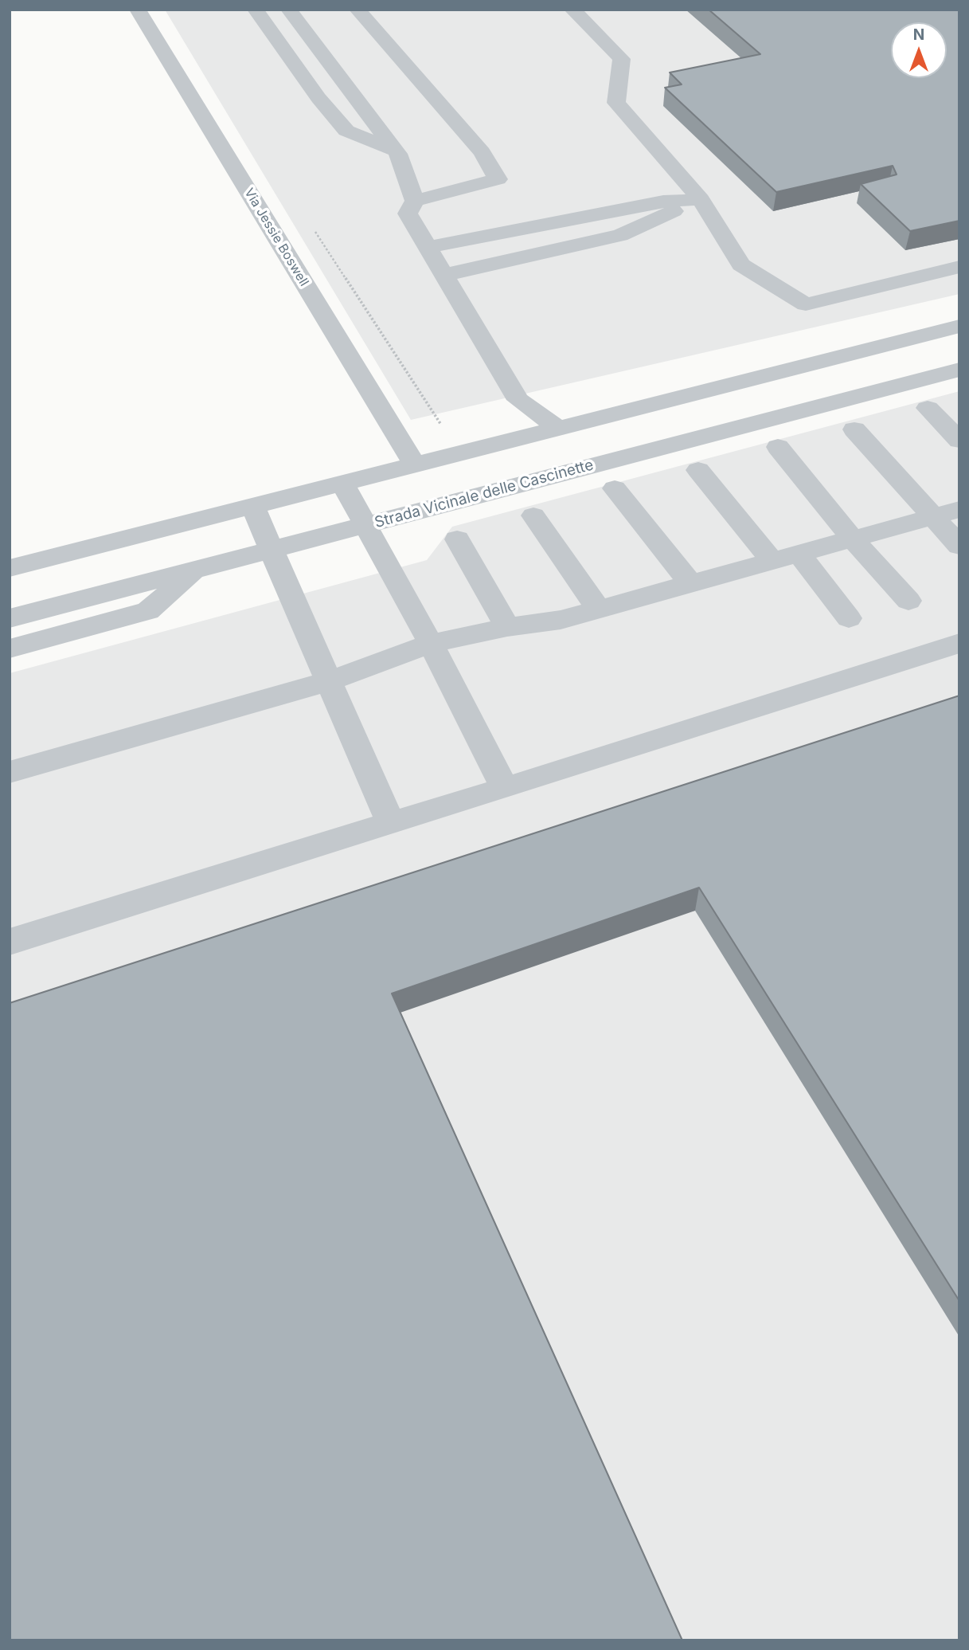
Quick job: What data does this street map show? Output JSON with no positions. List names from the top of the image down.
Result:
{
  "streets": {
    "street": ["Via Jessie Boswell", "Strada Vicinale delle Cascinette"]
  },
  "north": "top"
}
